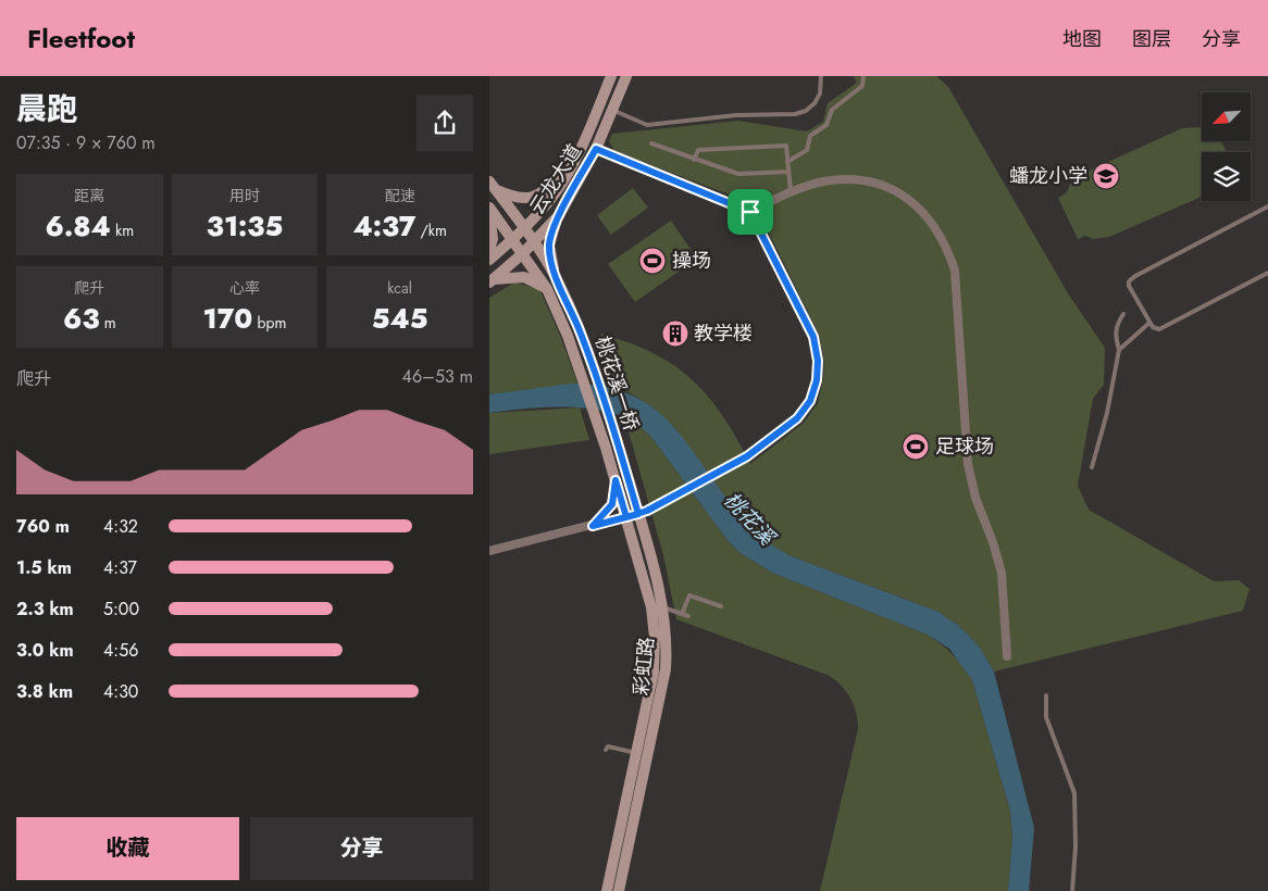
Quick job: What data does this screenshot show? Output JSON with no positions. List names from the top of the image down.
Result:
{
  "streets": {
    "main road": ["云龙大道", "桃花溪一桥", "彩虹路"]
  },
  "crossings": [
    ["桃花溪一桥", "彩虹路"]
  ],
  "water": ["桃花溪"],
  "places": {
    "school or university": ["蟠龙小学"],
    "sports": ["操场", "足球场"],
    "building": ["教学楼"]
  },
  "north": "bottom left",
  "page": {
    "header": "Fleetfoot",
    "nav": ["地图", "图层", "分享"],
    "heading": ["晨跑", "07:35 · 9 × 760 m"],
    "stats": [
      ["距离", "6.84 km"],
      ["用时", "31:35"],
      ["配速", "4:37 /km"],
      ["爬升", "63 m"],
      ["心率", "170 bpm"],
      ["kcal", "545"]
    ],
    "chart": ["爬升", "46–53 m"],
    "list": [
      {
        "name": "760 m",
        "note": "4:32"
      },
      {
        "name": "1.5 km",
        "note": "4:37"
      },
      {
        "name": "2.3 km",
        "note": "5:00"
      },
      {
        "name": "3.0 km",
        "note": "4:56"
      },
      {
        "name": "3.8 km",
        "note": "4:30"
      }
    ],
    "buttons": ["收藏", "分享"]
  }
}
